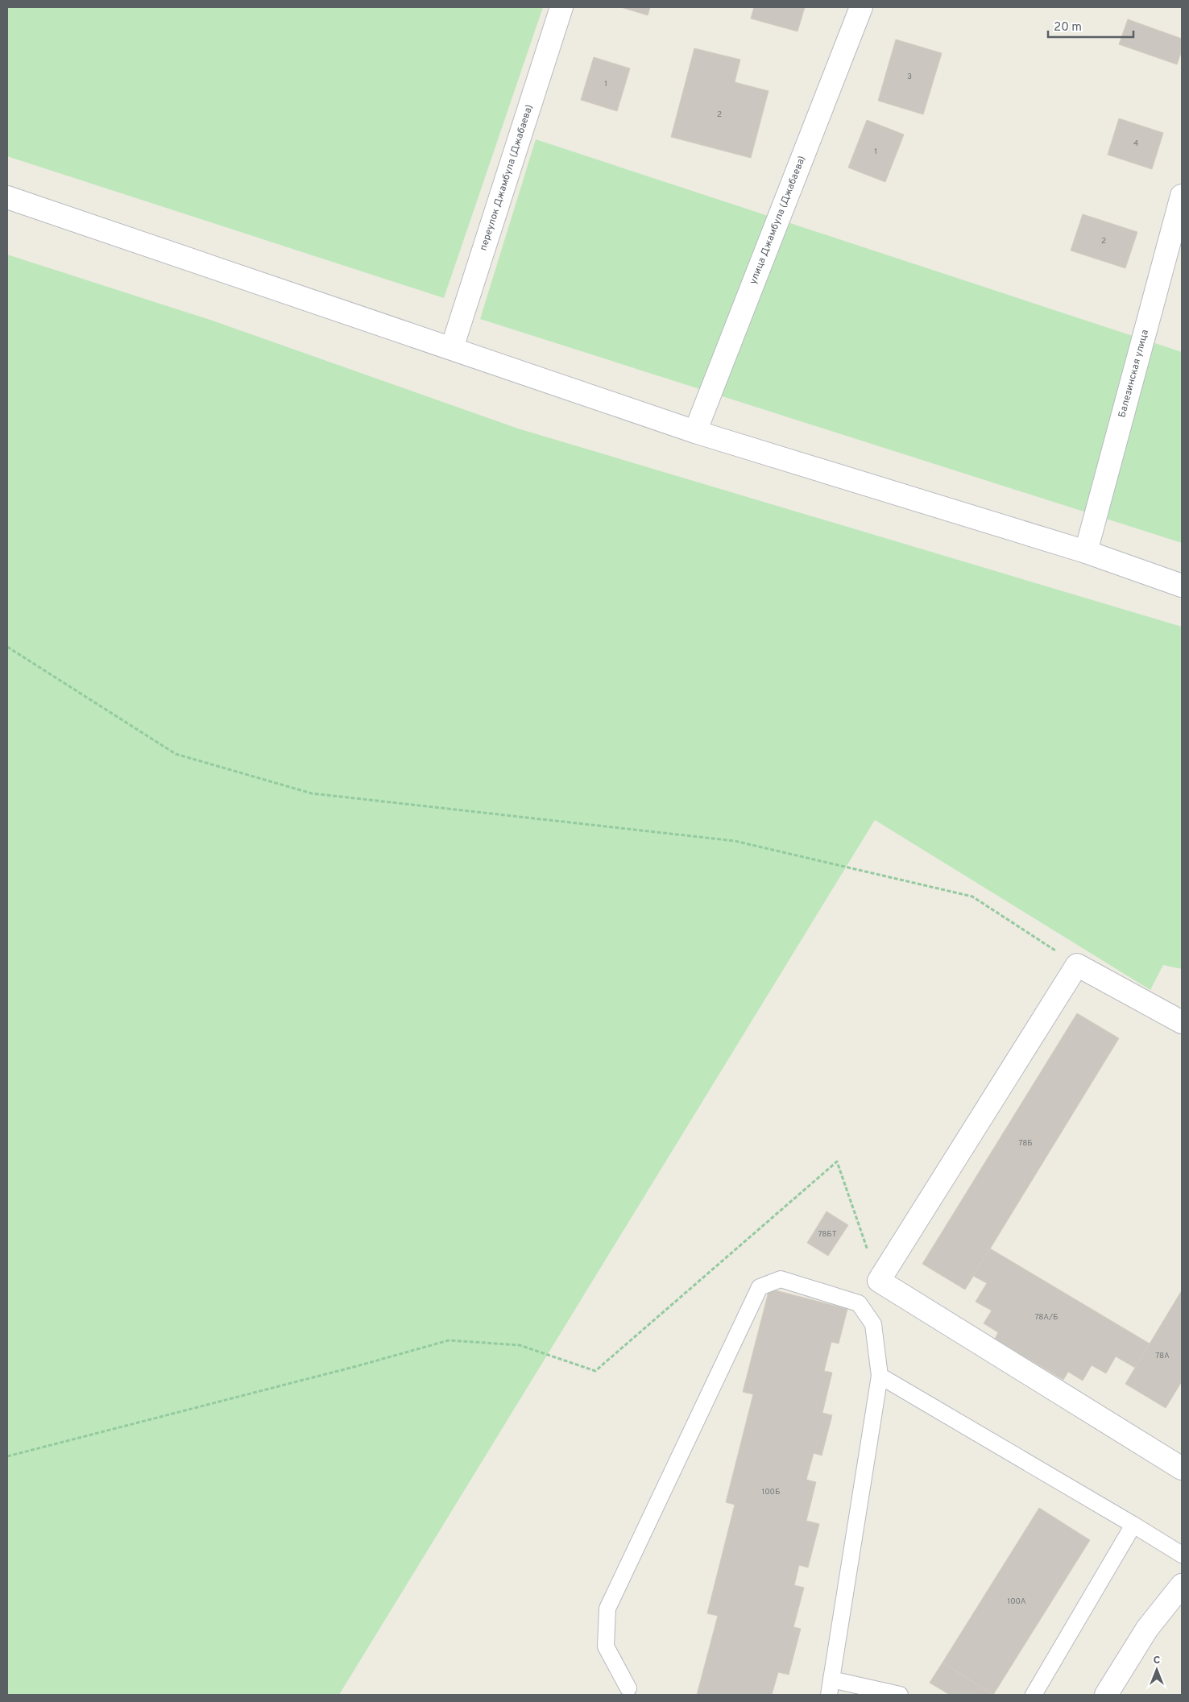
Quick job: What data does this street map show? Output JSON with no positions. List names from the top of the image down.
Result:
{
  "streets": {
    "street": ["переулок Джамбула (Джабаева)", "улица Джамбула (Джабаева)", "Балезинская улица"]
  },
  "house_numbers": [
    "3",
    "1",
    "2",
    "4",
    "1",
    "2",
    "78Б",
    "78БТ",
    "78А/Б",
    "78А",
    "100Б",
    "100А"
  ],
  "scale_bar": "20 m",
  "north": "top"
}
